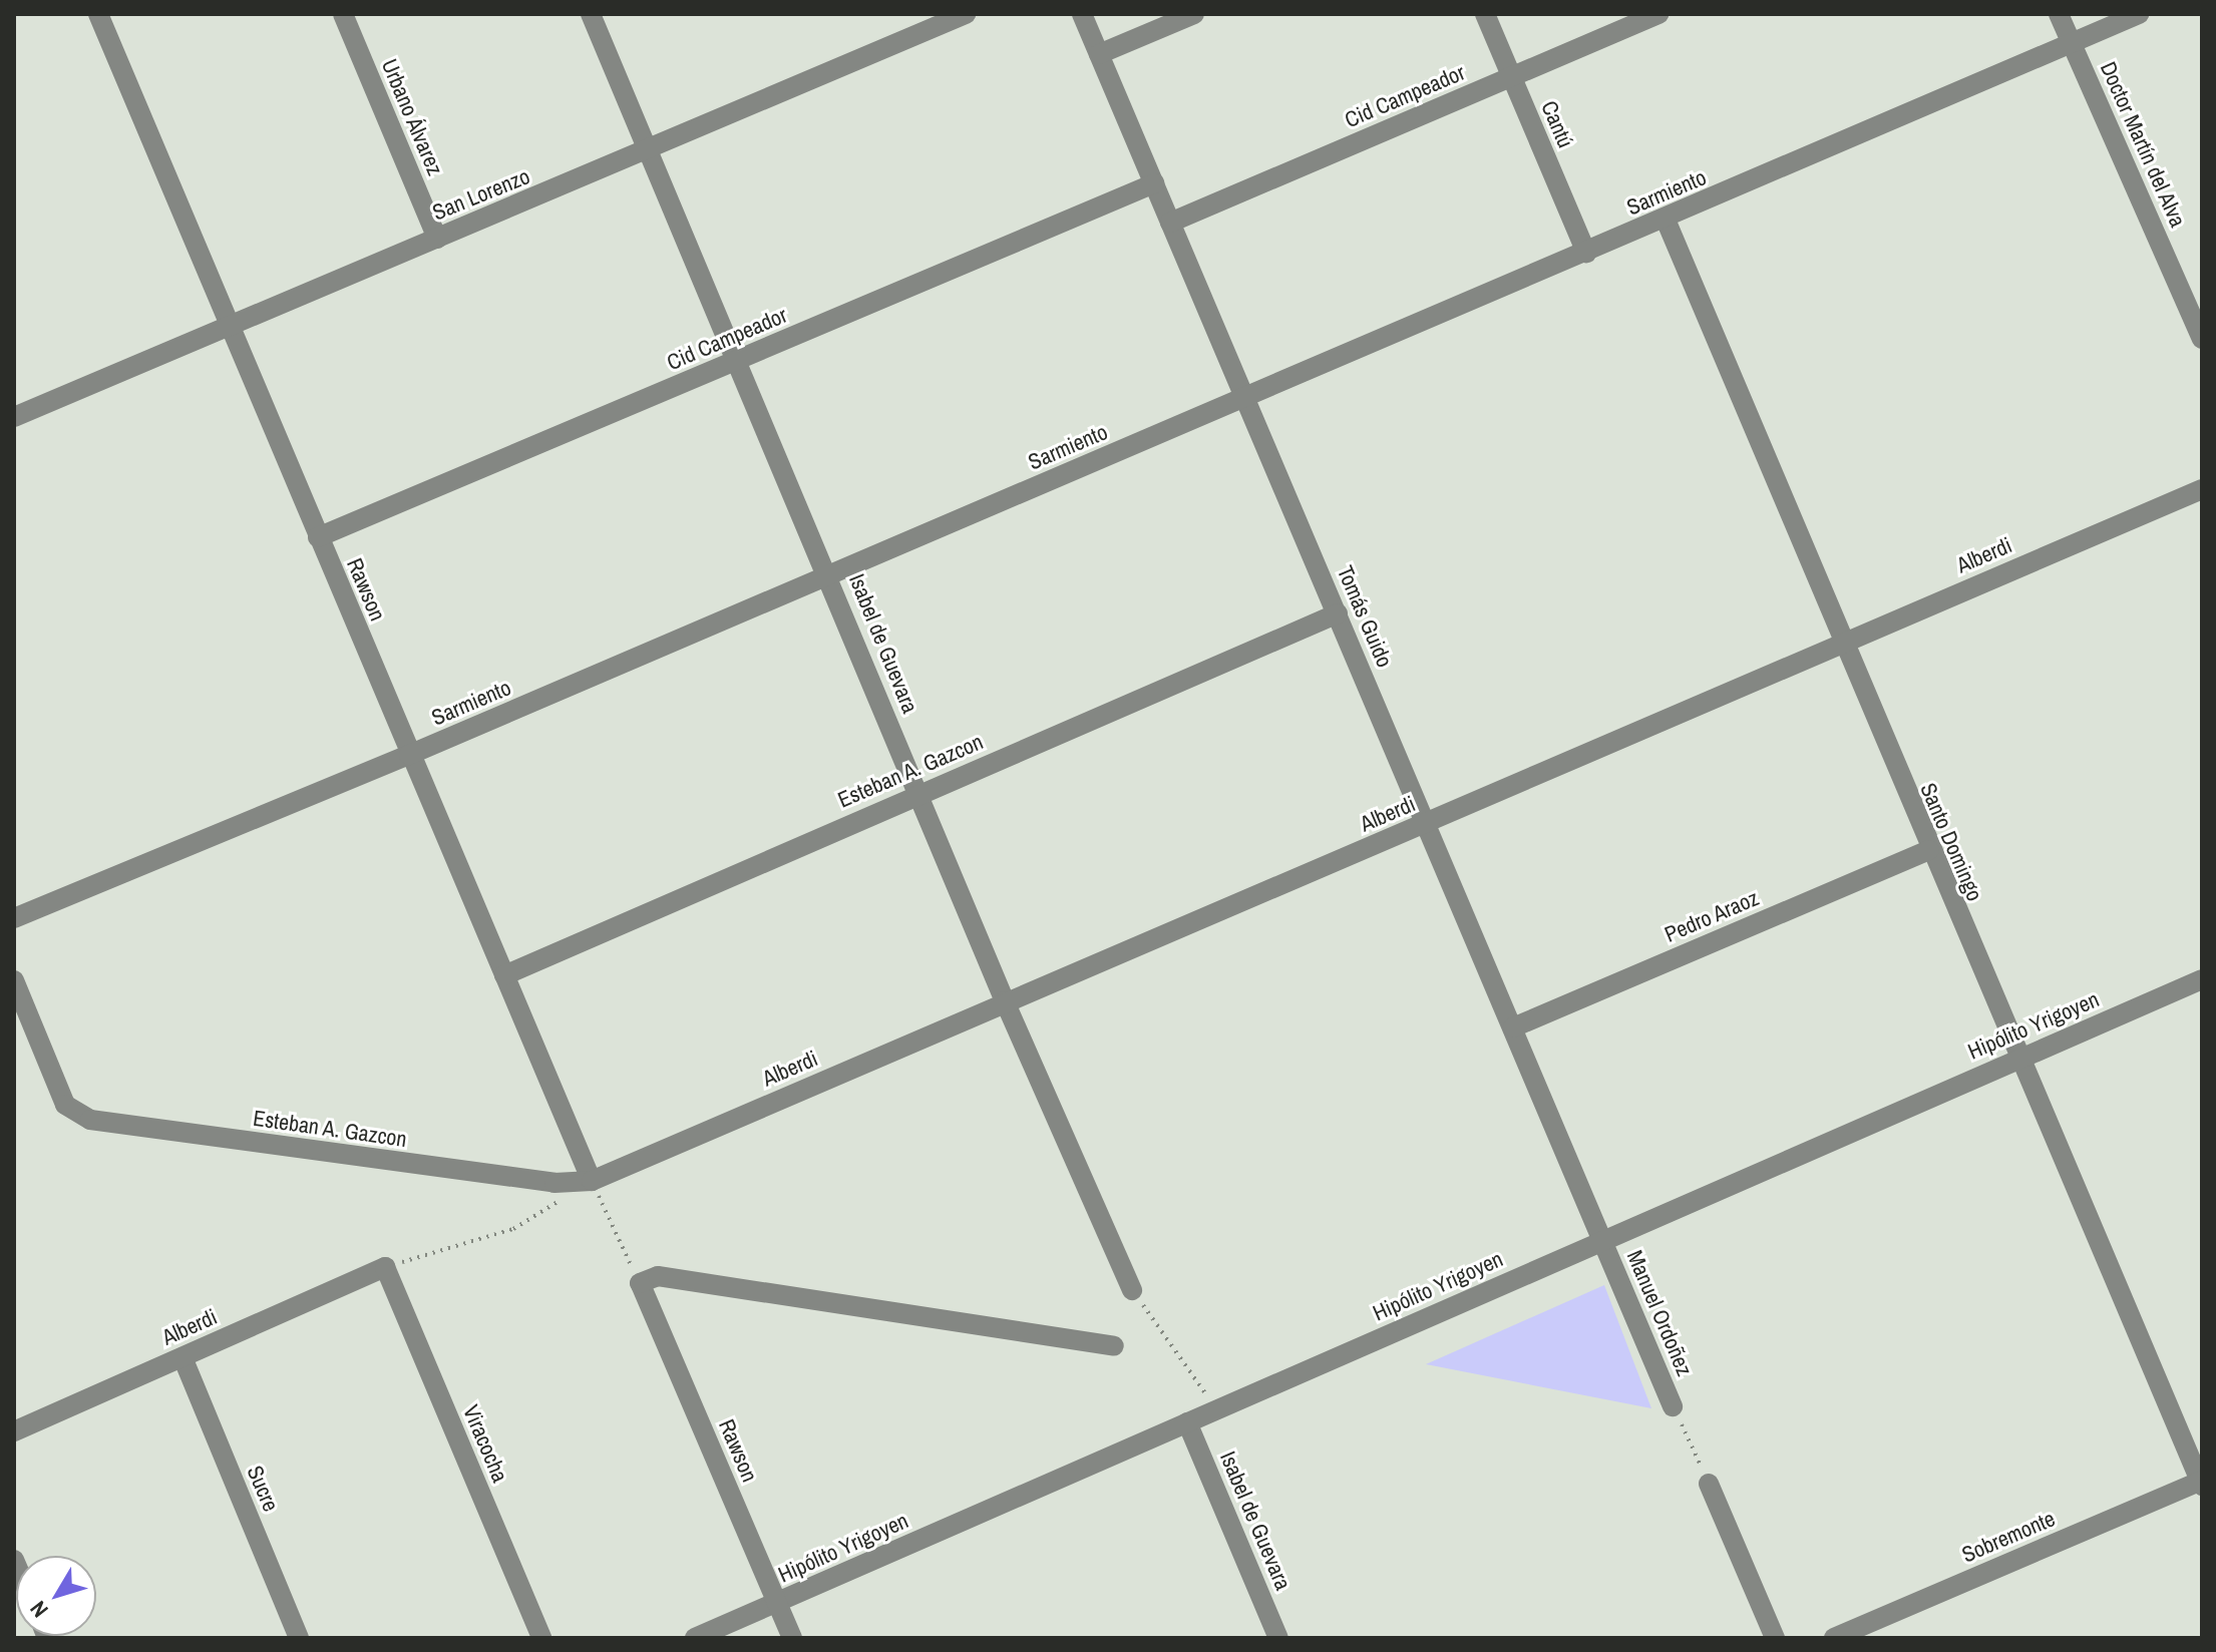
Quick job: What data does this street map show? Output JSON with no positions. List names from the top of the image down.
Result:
{
  "streets": {
    "street": [
      "Cid Campeador",
      "Urbano Álvarez",
      "Cantú",
      "Doctor Martín del Alva",
      "Sarmiento",
      "San Lorenzo",
      "Alberdi",
      "Rawson",
      "Tomás Guido",
      "Isabel de Guevara",
      "Esteban A. Gazcon",
      "Santo Domingo",
      "Pedro Araoz",
      "Hipólito Yrigoyen",
      "Manuel Ordoñez",
      "Viracocha",
      "Sucre",
      "Sobremonte"
    ]
  },
  "crossings": [
    ["Cid Campeador", "Cantú"],
    ["Cid Campeador", "Rawson"],
    ["Cid Campeador", "Tomás Guido"],
    ["Cid Campeador", "Isabel de Guevara"],
    ["Urbano Álvarez", "San Lorenzo"],
    ["Cantú", "Sarmiento"],
    ["Doctor Martín del Alva", "Sarmiento"],
    ["Sarmiento", "Rawson"],
    ["Sarmiento", "Tomás Guido"],
    ["Sarmiento", "Isabel de Guevara"],
    ["Sarmiento", "Santo Domingo"],
    ["San Lorenzo", "Rawson"],
    ["San Lorenzo", "Isabel de Guevara"],
    ["Alberdi", "Rawson"],
    ["Alberdi", "Tomás Guido"],
    ["Alberdi", "Isabel de Guevara"],
    ["Alberdi", "Esteban A. Gazcon"],
    ["Alberdi", "Santo Domingo"],
    ["Alberdi", "Viracocha"],
    ["Alberdi", "Sucre"],
    ["Rawson", "Esteban A. Gazcon"],
    ["Rawson", "Hipólito Yrigoyen"],
    ["Tomás Guido", "Esteban A. Gazcon"],
    ["Tomás Guido", "Pedro Araoz"],
    ["Tomás Guido", "Hipólito Yrigoyen"],
    ["Tomás Guido", "Manuel Ordoñez"],
    ["Isabel de Guevara", "Esteban A. Gazcon"],
    ["Isabel de Guevara", "Hipólito Yrigoyen"],
    ["Santo Domingo", "Pedro Araoz"],
    ["Santo Domingo", "Hipólito Yrigoyen"],
    ["Santo Domingo", "Sobremonte"],
    ["Hipólito Yrigoyen", "Manuel Ordoñez"]
  ],
  "north": "bottom left"
}
